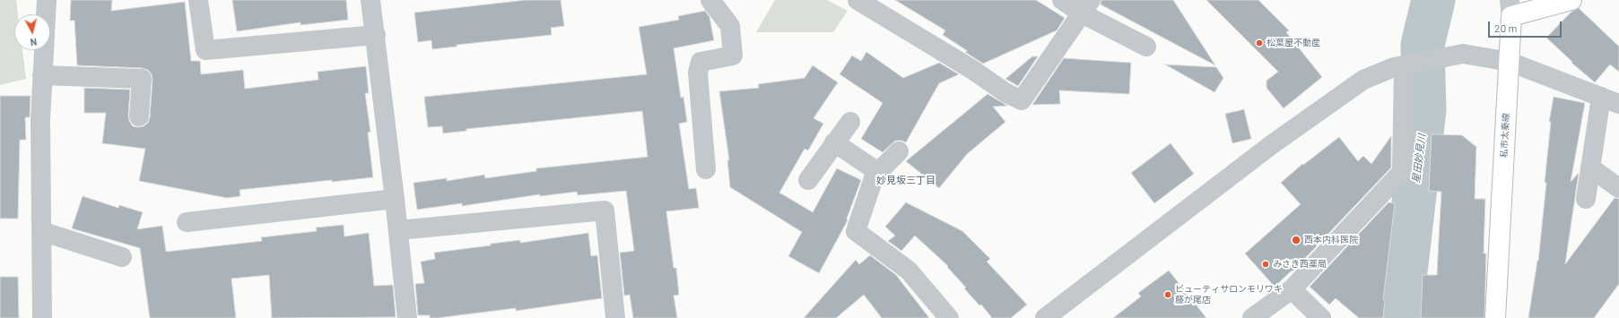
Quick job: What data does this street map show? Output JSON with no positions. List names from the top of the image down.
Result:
{
  "streets": {
    "main road": ["私市太秦線"]
  },
  "districts": ["妙見坂三丁目"],
  "water": ["星田妙見川"],
  "places": [
    "松葉屋不動産",
    "西本内科医院",
    "みさき西薬局",
    "ビューティサロンモリワキ 藤が尾店"
  ],
  "scale_bar": "20 m",
  "north": "bottom"
}
